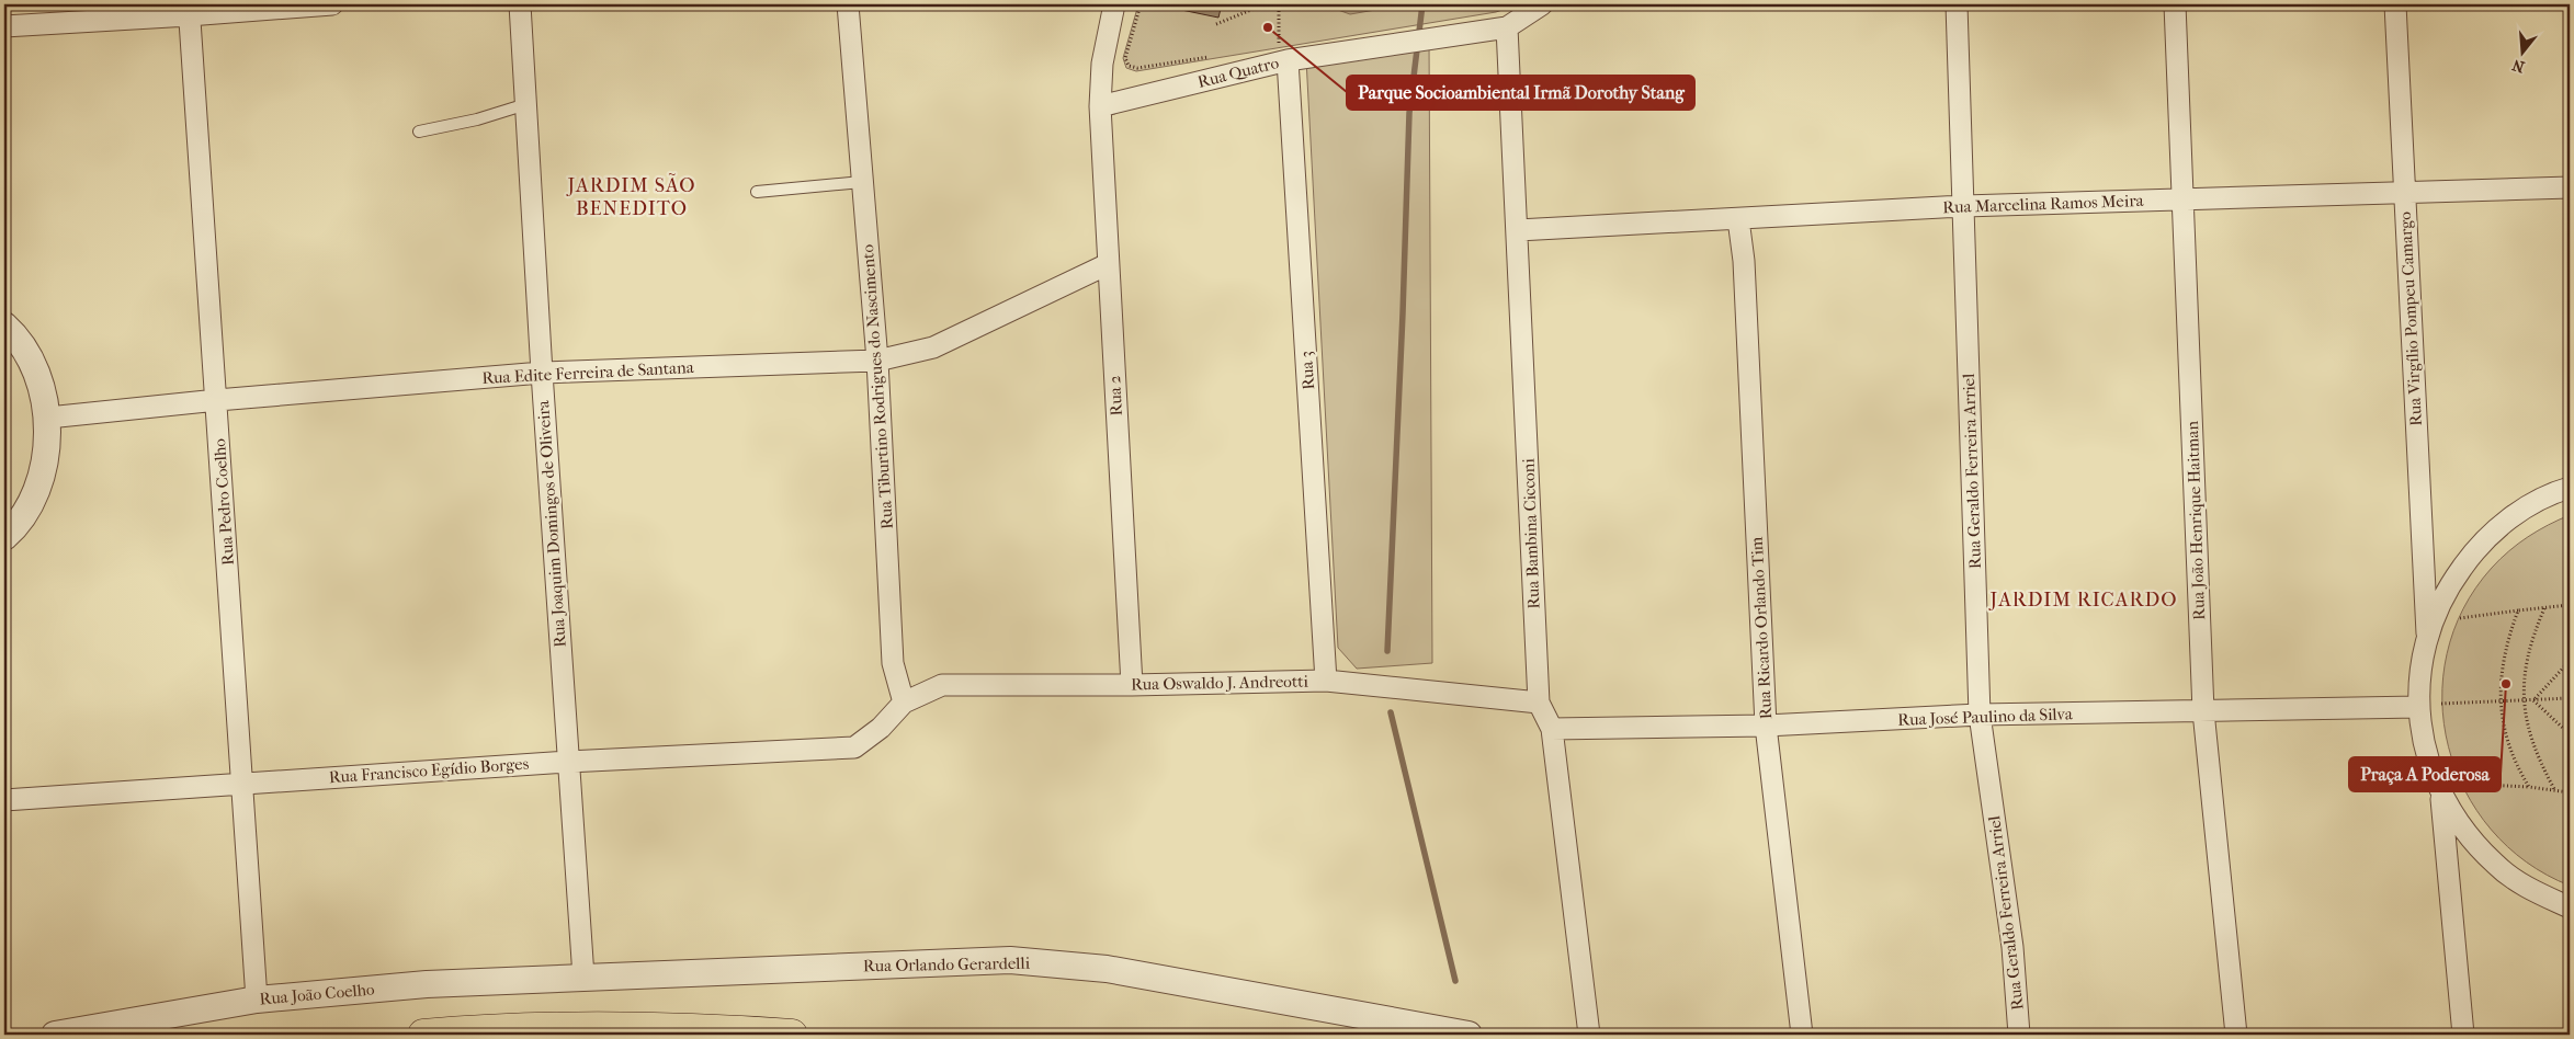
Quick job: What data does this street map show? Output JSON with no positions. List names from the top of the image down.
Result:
{
  "streets": {
    "street": [
      "Rua Quatro",
      "Rua Marcelina Ramos Meira",
      "Rua Virgílio Pompeu Camargo",
      "Rua 3",
      "Rua Edite Ferreira de Santana",
      "Rua Tiburtino Rodrigues do Nascimento",
      "Rua 2",
      "Rua Geraldo Ferreira Arriel",
      "Rua Pedro Coelho",
      "Rua João Henrique Haitman",
      "Rua Joaquim Domingos de Oliveira",
      "Rua Bambina Cicconi",
      "Rua Ricardo Orlando Tim",
      "Rua Oswaldo J. Andreotti",
      "Rua José Paulino da Silva",
      "Rua Francisco Egídio Borges",
      "Rua Orlando Gerardelli",
      "Rua João Coelho"
    ]
  },
  "crossings": [
    ["Rua Quatro", "Rua 3"],
    ["Rua Quatro", "Rua 2"],
    ["Rua Quatro", "Rua Bambina Cicconi"],
    ["Rua Marcelina Ramos Meira", "Rua Virgílio Pompeu Camargo"],
    ["Rua Marcelina Ramos Meira", "Rua Geraldo Ferreira Arriel"],
    ["Rua Marcelina Ramos Meira", "Rua João Henrique Haitman"],
    ["Rua Marcelina Ramos Meira", "Rua Bambina Cicconi"],
    ["Rua Marcelina Ramos Meira", "Rua Ricardo Orlando Tim"],
    ["Rua 3", "Rua Oswaldo J. Andreotti"],
    ["Rua Edite Ferreira de Santana", "Rua Tiburtino Rodrigues do Nascimento"],
    ["Rua Edite Ferreira de Santana", "Rua 2"],
    ["Rua Edite Ferreira de Santana", "Rua Pedro Coelho"],
    ["Rua Edite Ferreira de Santana", "Rua Joaquim Domingos de Oliveira"],
    ["Rua Tiburtino Rodrigues do Nascimento", "Rua Oswaldo J. Andreotti"],
    ["Rua Tiburtino Rodrigues do Nascimento", "Rua Francisco Egídio Borges"],
    ["Rua 2", "Rua Oswaldo J. Andreotti"],
    ["Rua Geraldo Ferreira Arriel", "Rua José Paulino da Silva"],
    ["Rua Pedro Coelho", "Rua Francisco Egídio Borges"],
    ["Rua Pedro Coelho", "Rua João Coelho"],
    ["Rua João Henrique Haitman", "Rua José Paulino da Silva"],
    ["Rua Joaquim Domingos de Oliveira", "Rua Francisco Egídio Borges"],
    ["Rua Joaquim Domingos de Oliveira", "Rua Orlando Gerardelli"],
    ["Rua Joaquim Domingos de Oliveira", "Rua João Coelho"],
    ["Rua Bambina Cicconi", "Rua Oswaldo J. Andreotti"],
    ["Rua Bambina Cicconi", "Rua José Paulino da Silva"],
    ["Rua Ricardo Orlando Tim", "Rua José Paulino da Silva"],
    ["Rua Oswaldo J. Andreotti", "Rua Francisco Egídio Borges"],
    ["Rua Orlando Gerardelli", "Rua João Coelho"]
  ],
  "districts": ["JARDIM SÃO BENEDITO", "JARDIM RICARDO"],
  "places": ["Parque Socioambiental Irmã Dorothy Stang", "Praça A Poderosa"],
  "north": "bottom"
}
